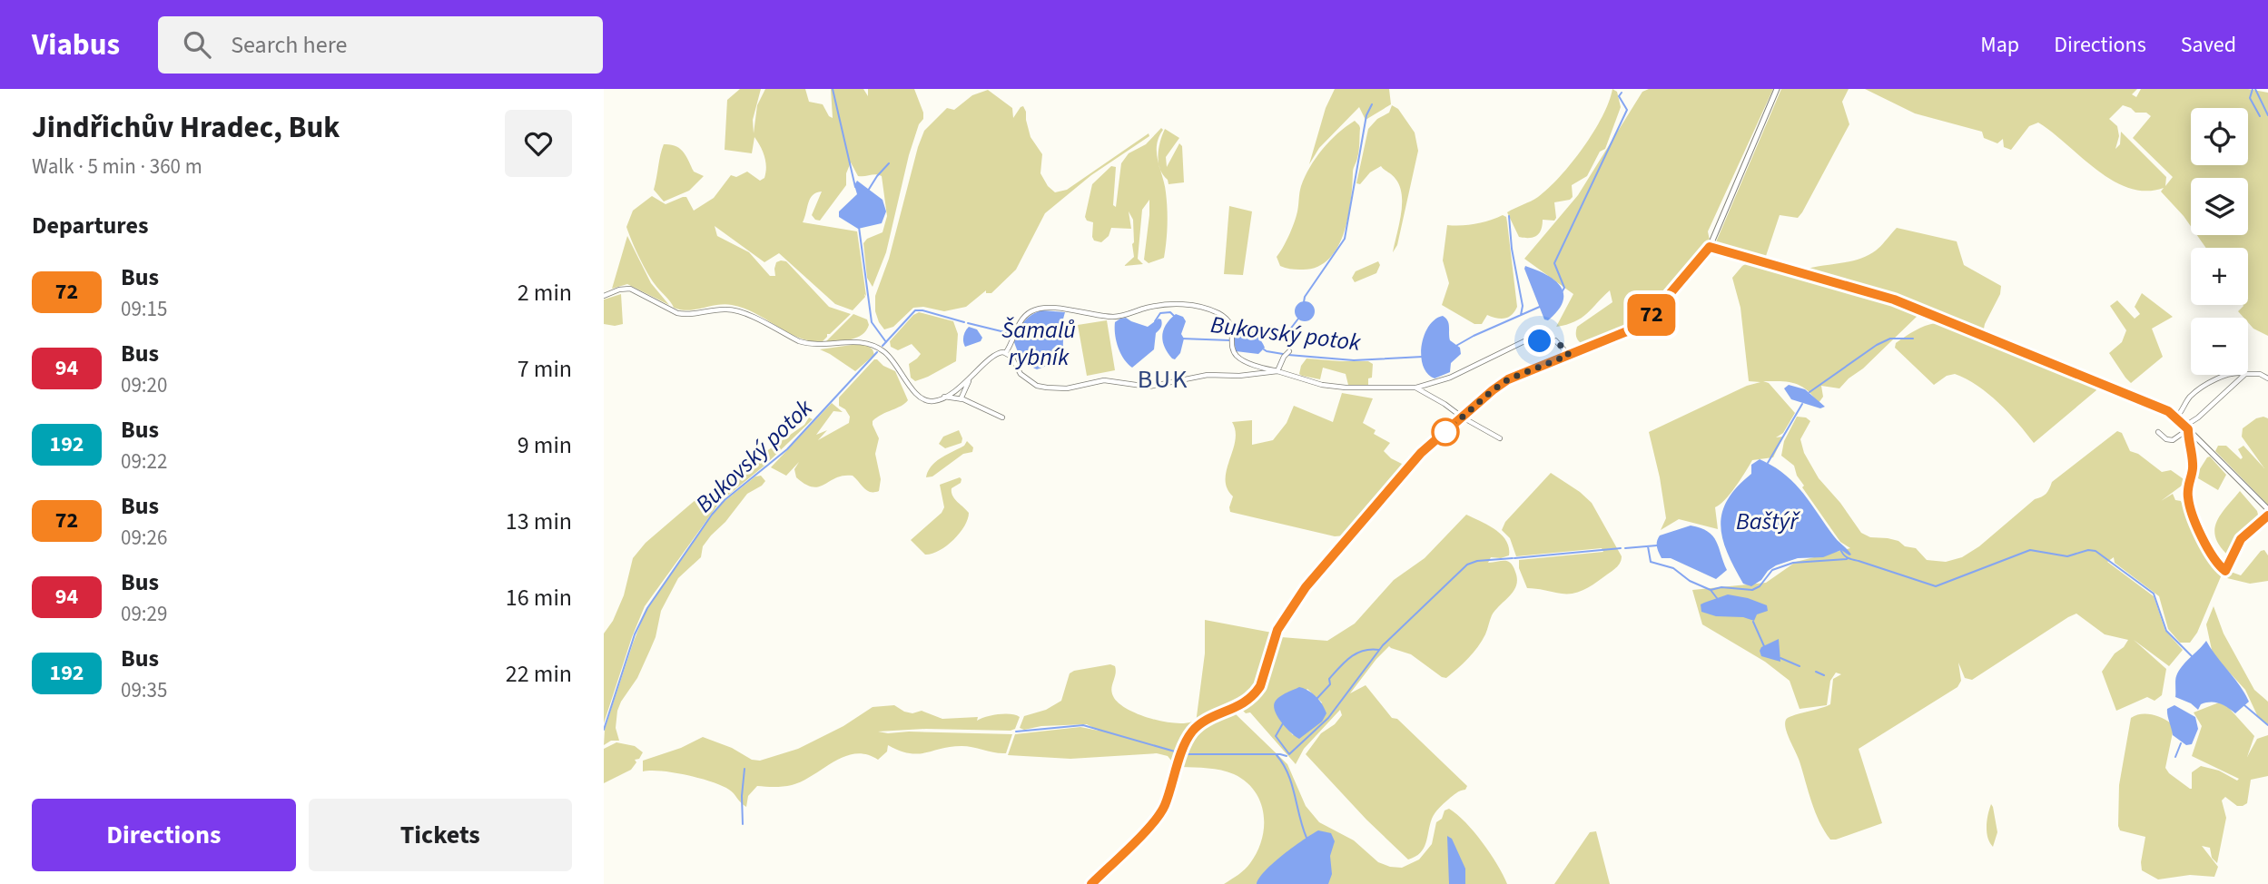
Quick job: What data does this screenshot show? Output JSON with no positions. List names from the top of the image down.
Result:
{
  "districts": ["BUK"],
  "water": ["Šamalů rybník", "Bukovský potok", "Baštýř"],
  "lines": ["bus line 72"],
  "page": {
    "header": "Viabus",
    "search": "Search here",
    "nav": ["Map", "Directions", "Saved"],
    "heading": [
      ["Jindřichův Hradec, Buk", "Walk · 5 min · 360 m"],
      "Departures"
    ],
    "on_map": "72",
    "map_buttons": ["+", "−"],
    "list": [
      {
        "mark": "72",
        "name": "Bus",
        "note": "09:15",
        "value": "2 min"
      },
      {
        "mark": "94",
        "name": "Bus",
        "note": "09:20",
        "value": "7 min"
      },
      {
        "mark": "192",
        "name": "Bus",
        "note": "09:22",
        "value": "9 min"
      },
      {
        "mark": "72",
        "name": "Bus",
        "note": "09:26",
        "value": "13 min"
      },
      {
        "mark": "94",
        "name": "Bus",
        "note": "09:29",
        "value": "16 min"
      },
      {
        "mark": "192",
        "name": "Bus",
        "note": "09:35",
        "value": "22 min"
      }
    ],
    "buttons": ["Directions", "Tickets"]
  }
}
